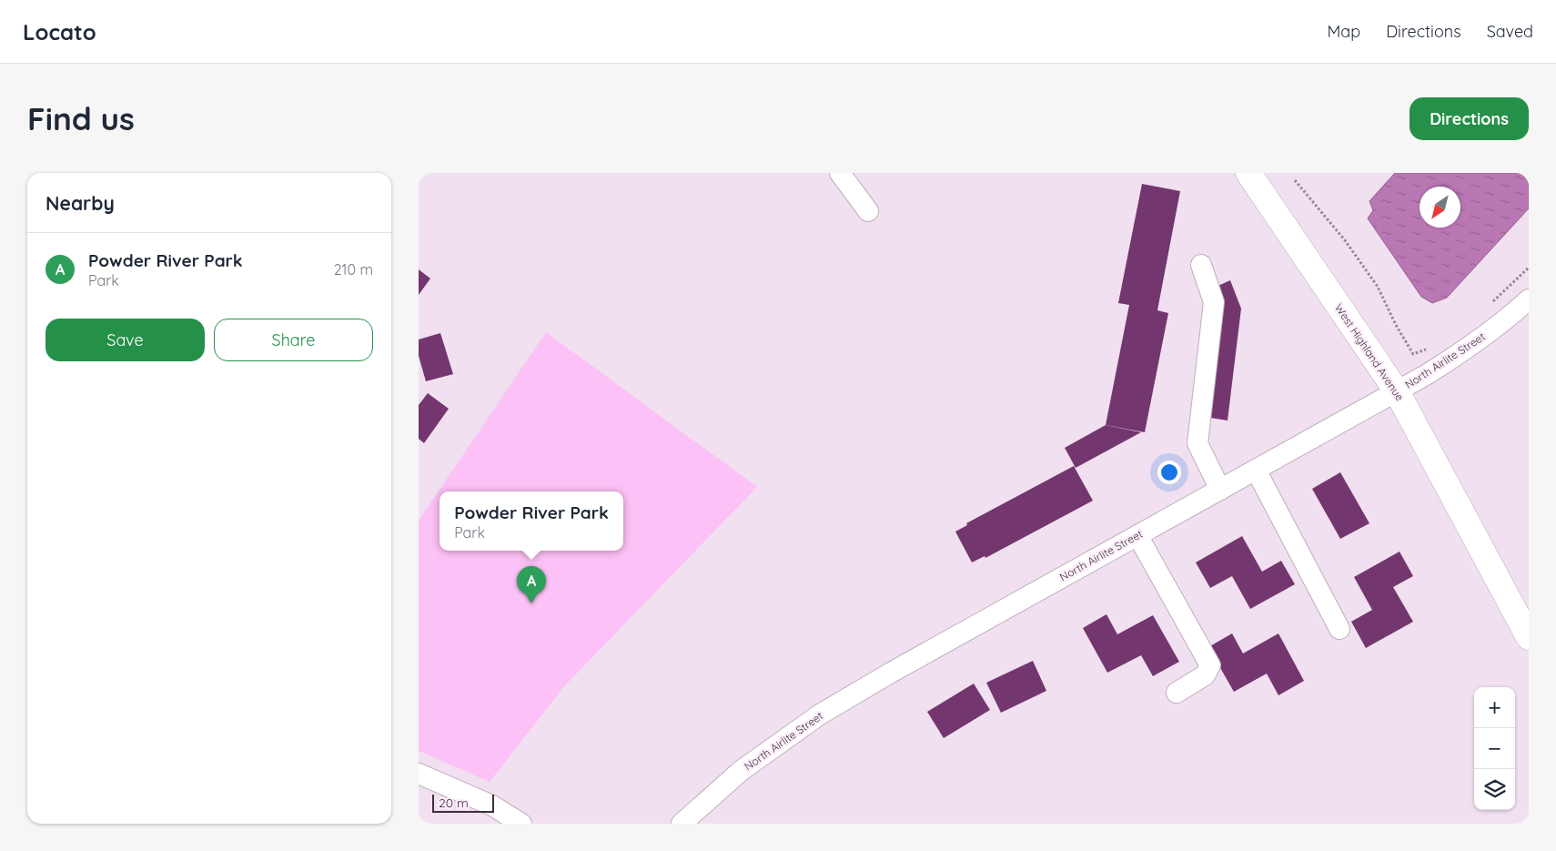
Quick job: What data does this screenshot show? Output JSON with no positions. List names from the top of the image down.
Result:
{
  "streets": {
    "main road": ["West Highland Avenue"],
    "street": ["North Airlite Street"]
  },
  "crossings": [
    ["West Highland Avenue", "North Airlite Street"]
  ],
  "scale_bar": "20 m",
  "north": "bottom left",
  "page": {
    "header": "Locato",
    "nav": ["Map", "Directions", "Saved"],
    "buttons": [
      "Directions",
      ["Save", "Share"]
    ],
    "title": "Find us",
    "heading": "Nearby",
    "list": [
      {
        "mark": "A",
        "name": "Powder River Park",
        "note": "Park",
        "value": "210 m"
      }
    ],
    "popup": ["Powder River Park", "Park"],
    "pins": "A",
    "map_buttons": ["+", "−"],
    "scale": "20 m"
  }
}
